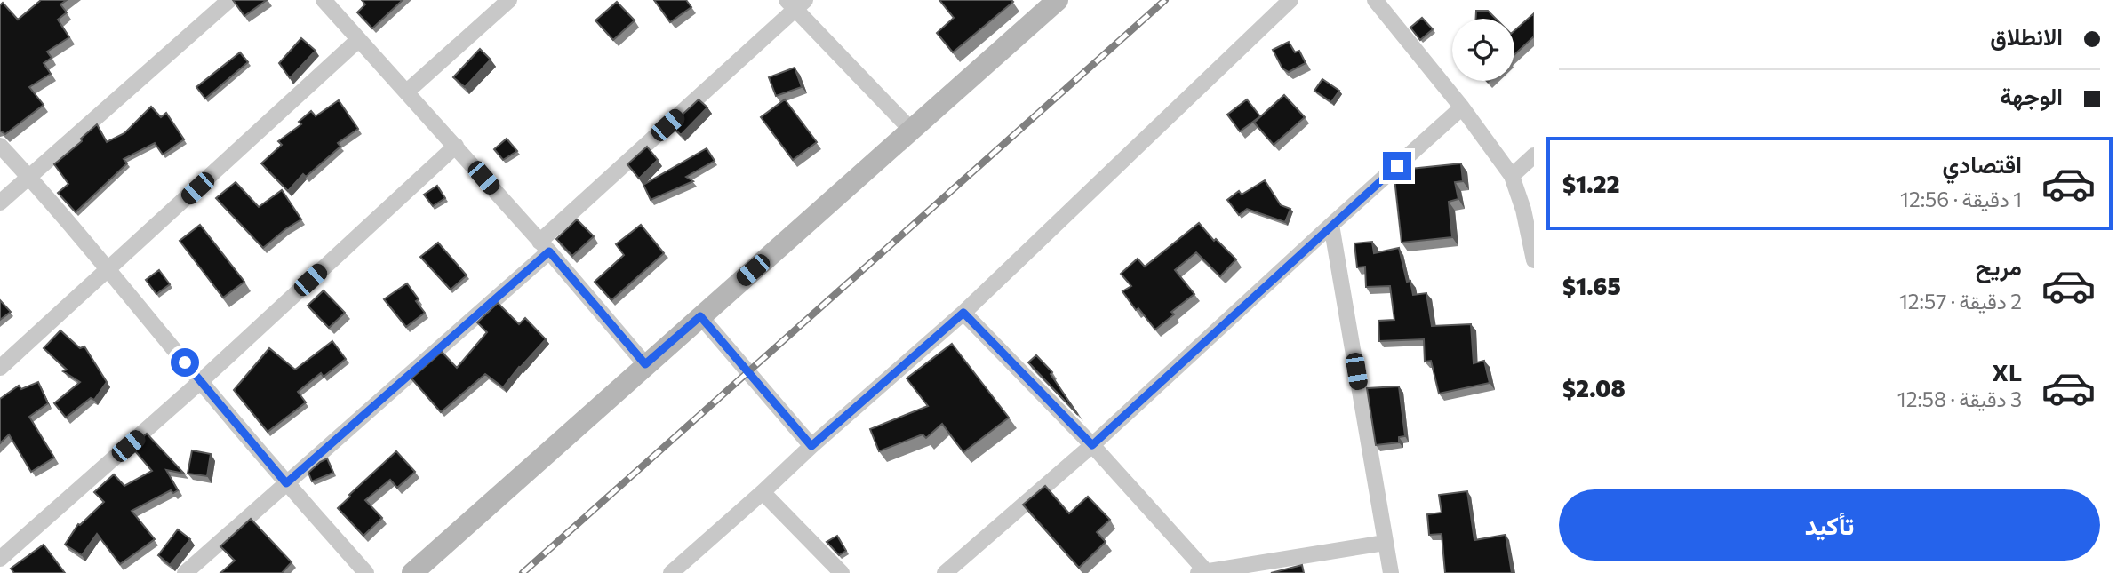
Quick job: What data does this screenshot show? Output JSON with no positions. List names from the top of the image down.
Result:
{
  "page": {
    "banner": ["الانطلاق", "الوجهة"],
    "list": [
      {
        "name": "اقتصادي",
        "note": "1 دقيقة · 12:56",
        "value": "$1.22"
      },
      {
        "name": "مريح",
        "note": "2 دقيقة · 12:57",
        "value": "$1.65"
      },
      {
        "name": "XL",
        "note": "3 دقيقة · 12:58",
        "value": "$2.08"
      }
    ],
    "buttons": "تأكيد"
  }
}
